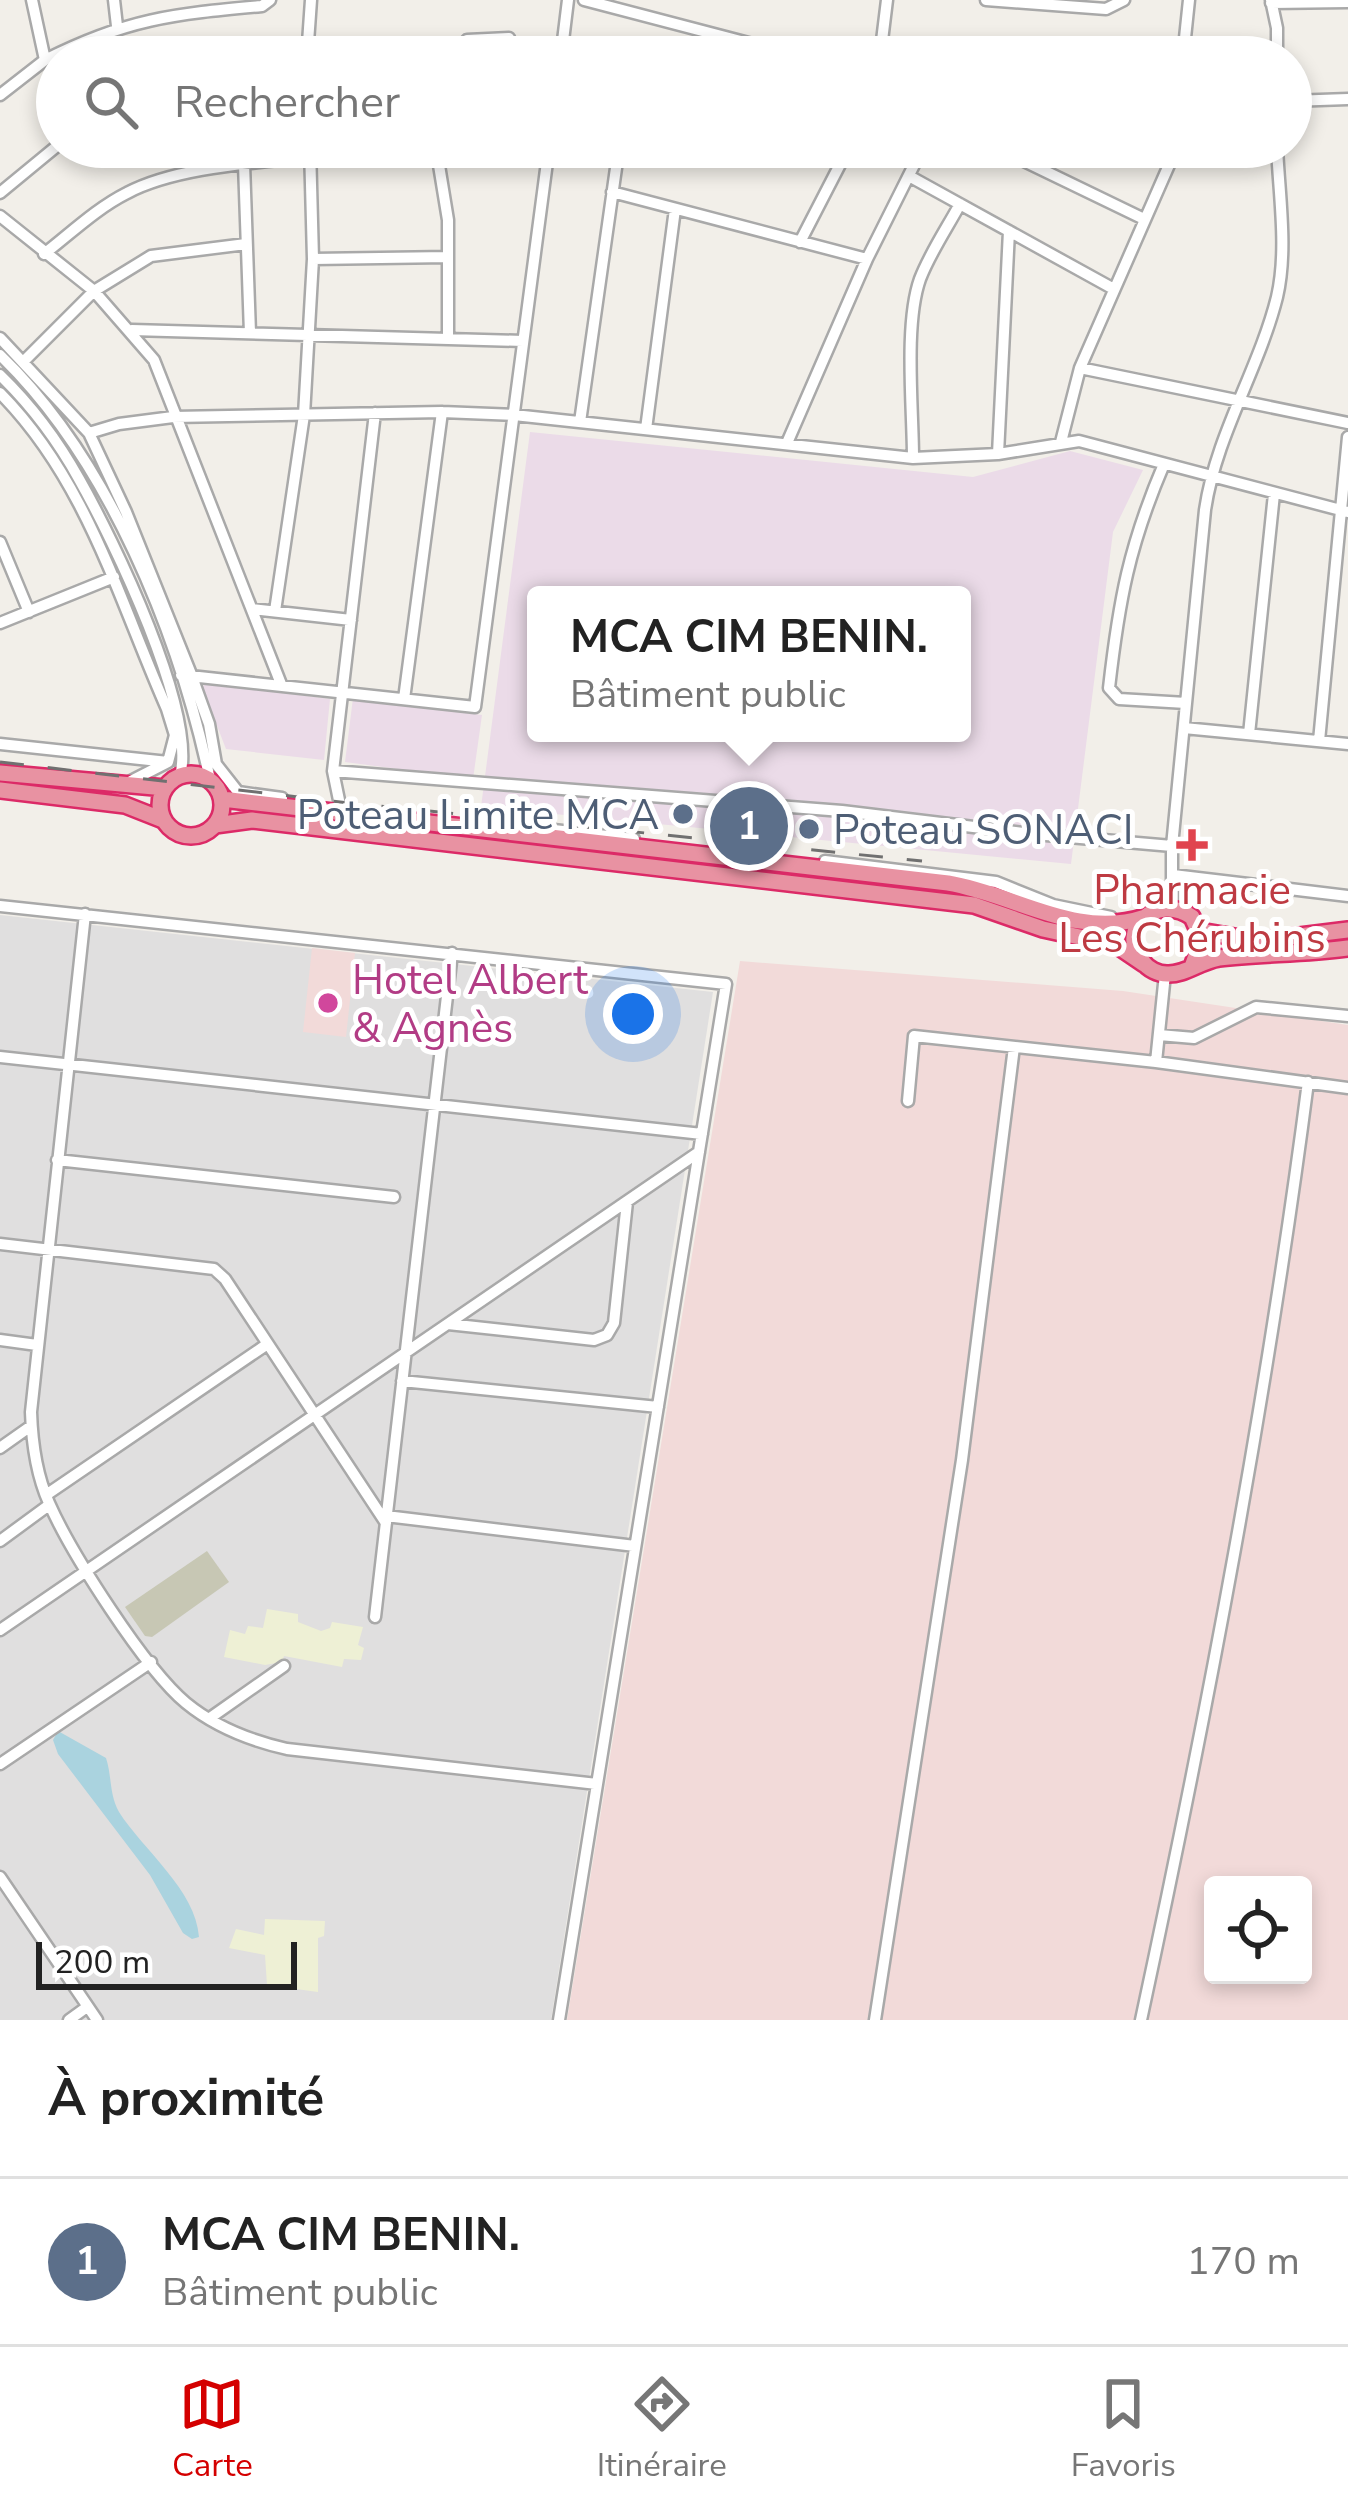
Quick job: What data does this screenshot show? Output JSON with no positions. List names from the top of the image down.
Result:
{
  "places": {
    "other": ["Poteau Limite MCA", "Poteau SONACI", "Hotel Albert & Agnès"],
    "health": ["Pharmacie Les Chérubins"]
  },
  "scale_bar": "200 m",
  "page": {
    "search": "Rechercher",
    "popup": ["MCA CIM BENIN.", "Bâtiment public"],
    "pins": "1",
    "scale": "200 m",
    "heading": "À proximité",
    "list": [
      {
        "mark": "1",
        "name": "MCA CIM BENIN.",
        "note": "Bâtiment public",
        "value": "170 m"
      }
    ],
    "nav": ["Carte", "Itinéraire", "Favoris"]
  }
}
